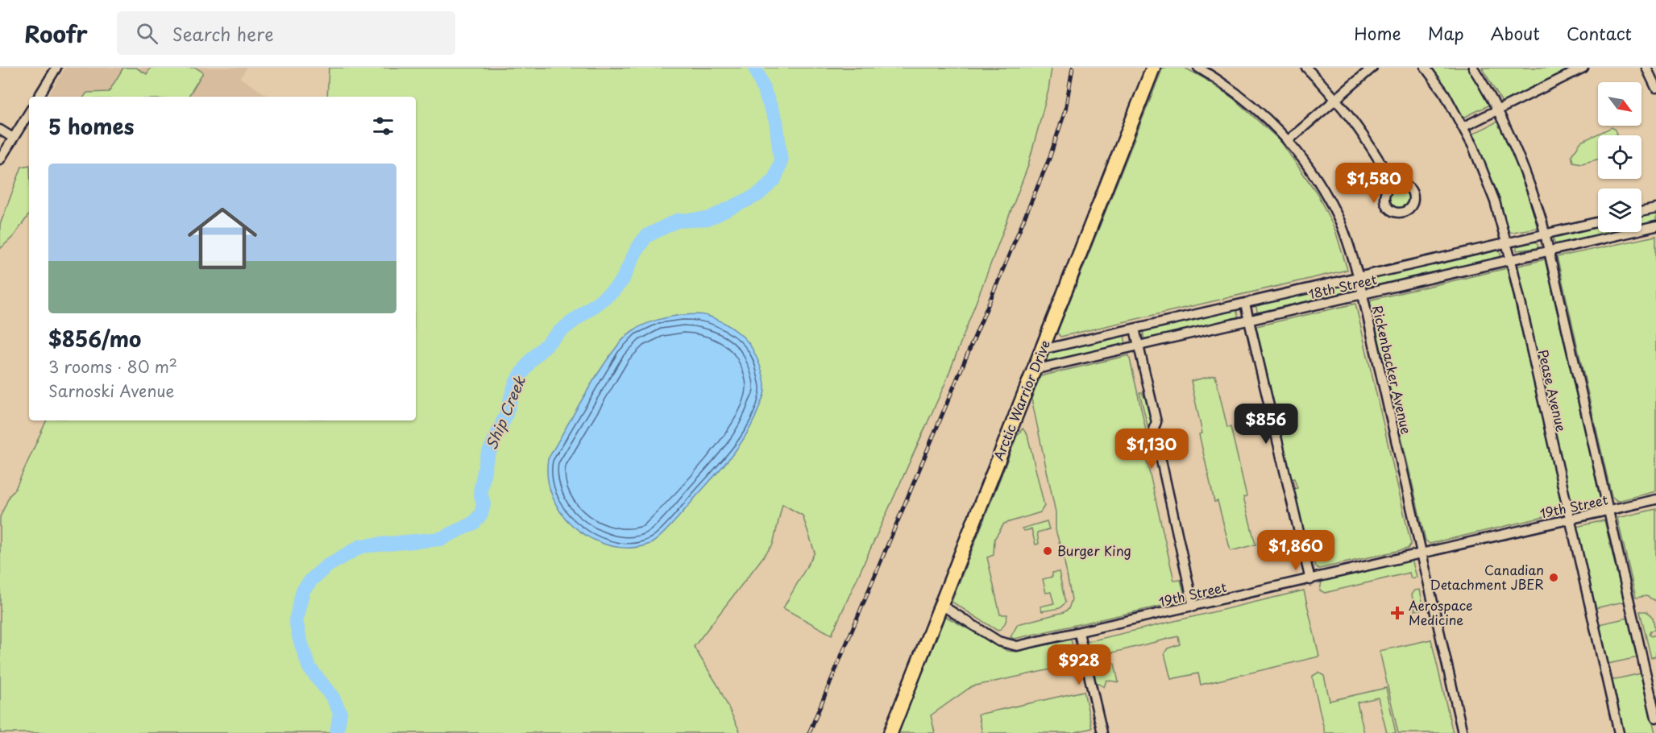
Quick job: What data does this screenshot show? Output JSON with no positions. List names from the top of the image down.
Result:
{
  "streets": {
    "main road": ["Arctic Warrior Drive"],
    "street": [
      "18th Street",
      "Rickenbacker Avenue",
      "Pease Avenue",
      "19th Street"
    ]
  },
  "crossings": [
    ["18th Street", "Rickenbacker Avenue"],
    ["18th Street", "Pease Avenue"],
    ["18th Street", "Arctic Warrior Drive"],
    ["Rickenbacker Avenue", "19th Street"],
    ["Pease Avenue", "19th Street"],
    ["Arctic Warrior Drive", "19th Street"]
  ],
  "water": ["Ship Creek"],
  "places": {
    "other": ["Burger King", "Canadian Detachment JBER"],
    "health": ["Aerospace Medicine"]
  },
  "north": "bottom right",
  "page": {
    "header": "Roofr",
    "search": "Search here",
    "nav": [
      "Home",
      "Map",
      "About",
      "Contact"
    ],
    "heading": "5 homes",
    "list": [
      {
        "name": "$856/mo",
        "note": "3 rooms · 80 m² · Sarnoski Avenue"
      }
    ],
    "price": [
      "$1,580",
      "$856",
      "$1,130",
      "$1,860",
      "$928"
    ]
  }
}
